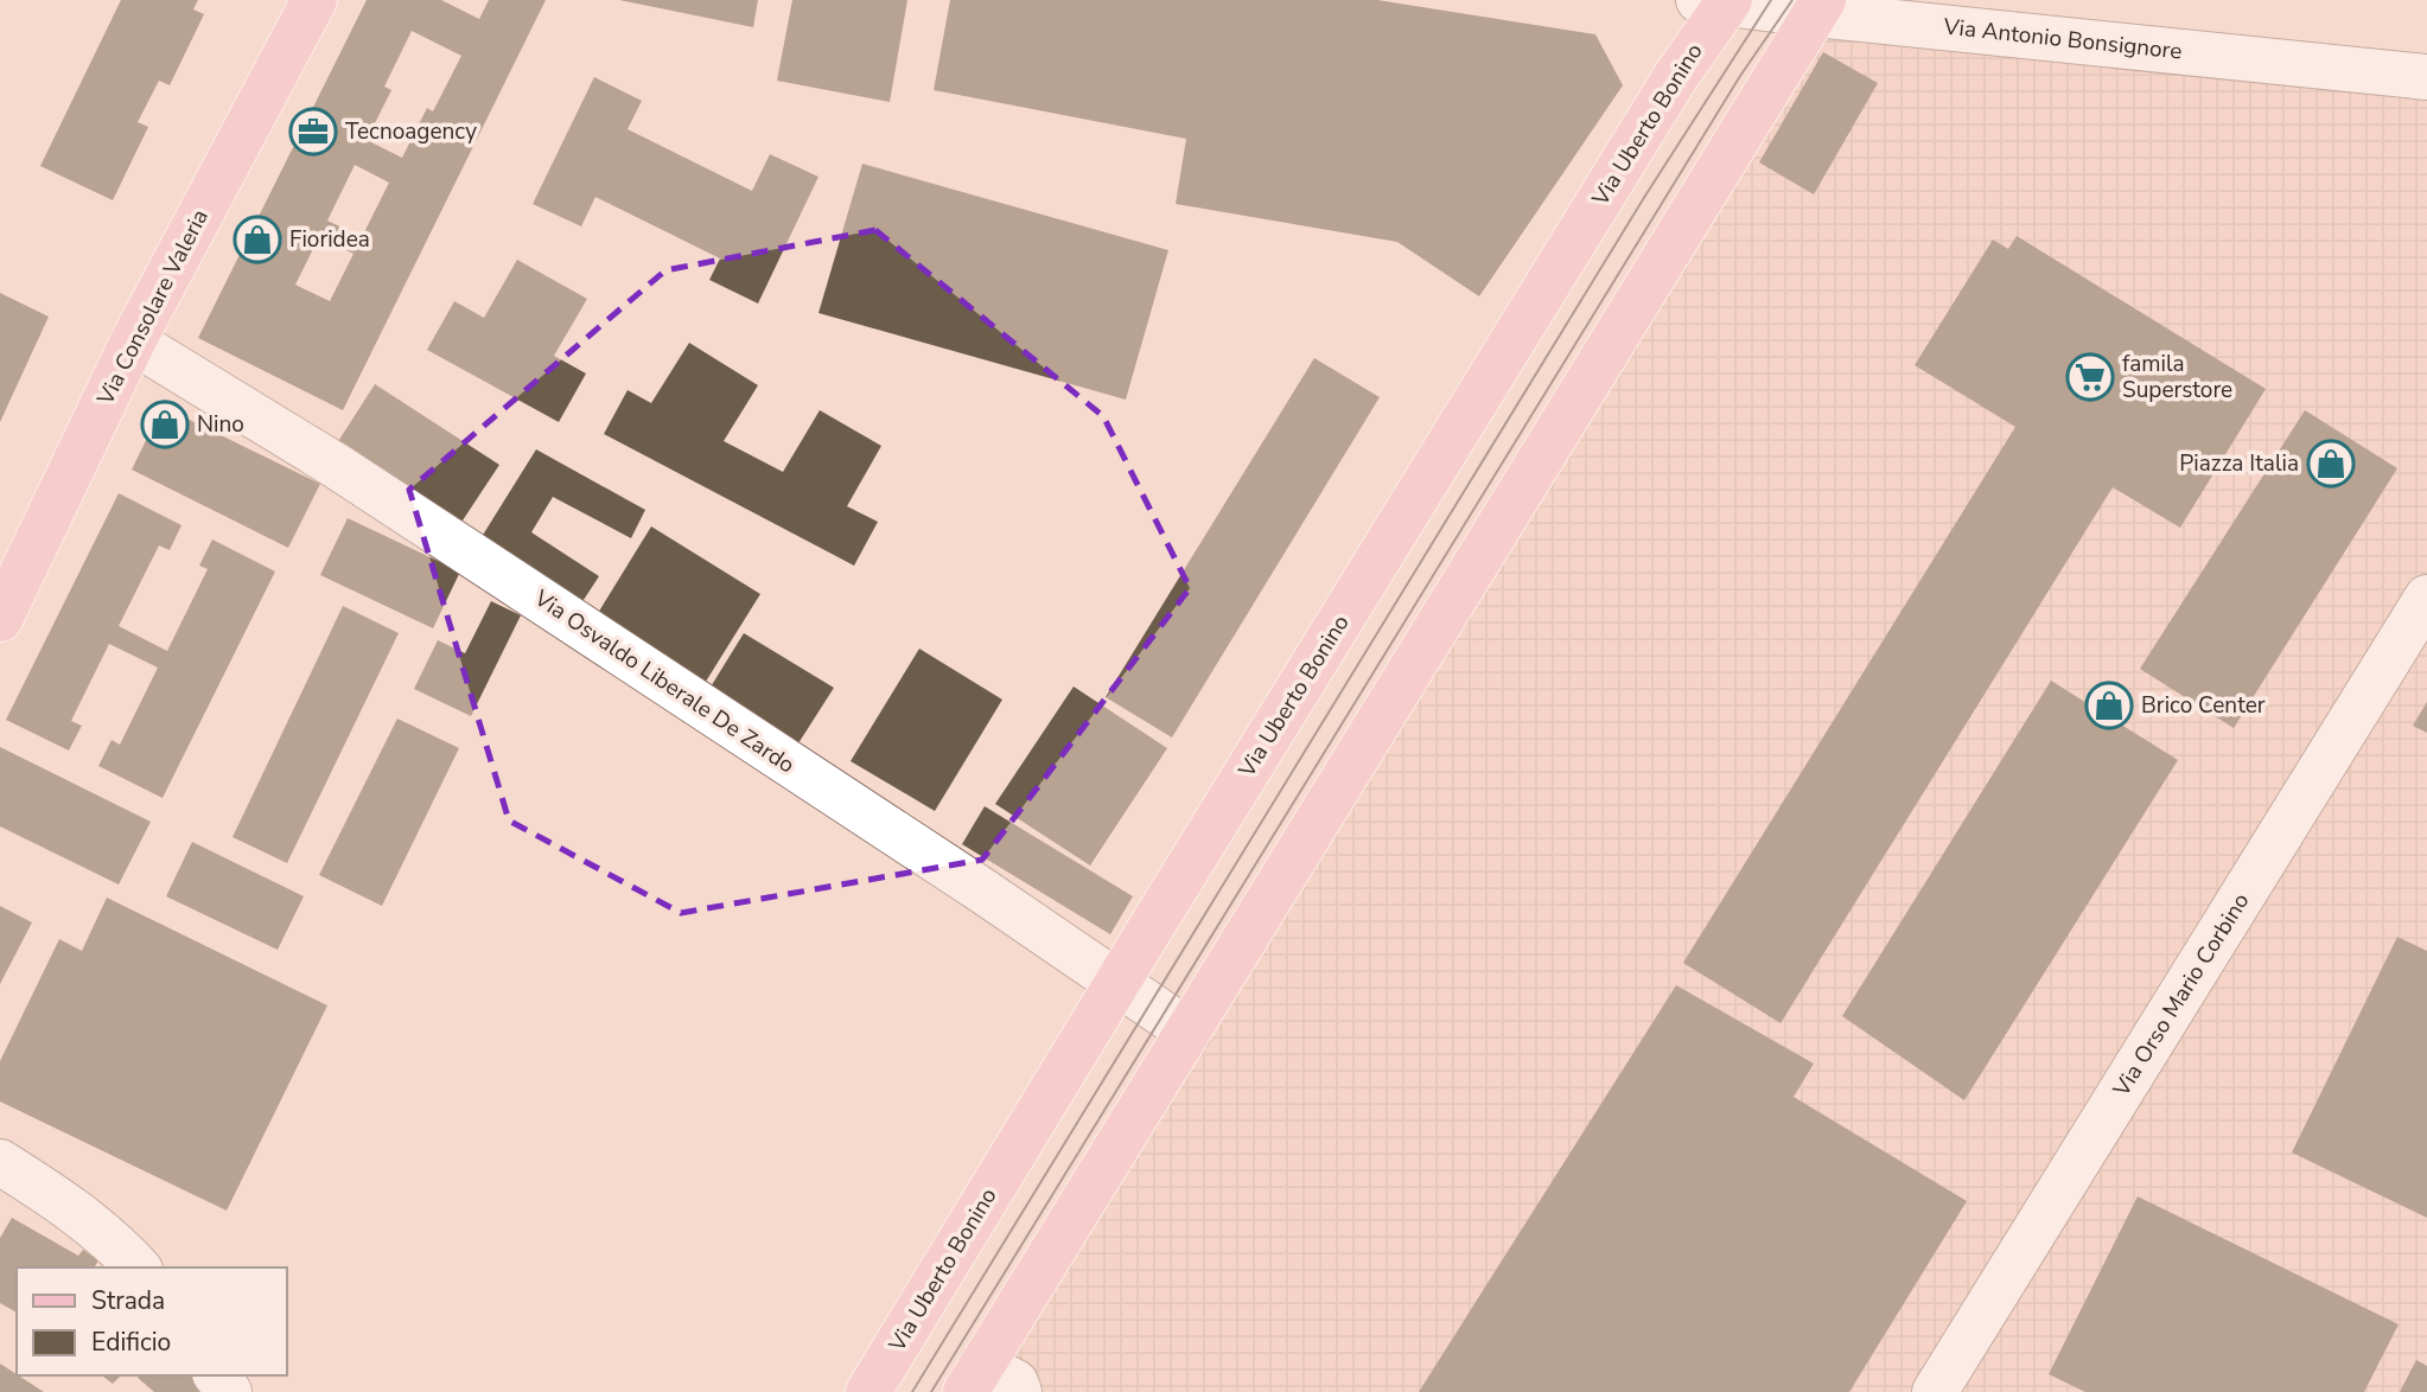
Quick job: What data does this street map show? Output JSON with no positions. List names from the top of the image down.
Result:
{
  "streets": {
    "main road": ["Via Uberto Bonino", "Via Consolare Valeria"],
    "street": ["Via Antonio Bonsignore", "Via Osvaldo Liberale De Zardo", "Via Orso Mario Corbino"]
  },
  "crossings": [
    ["Via Antonio Bonsignore", "Via Uberto Bonino"],
    ["Via Uberto Bonino", "Via Osvaldo Liberale De Zardo"],
    ["Via Consolare Valeria", "Via Osvaldo Liberale De Zardo"]
  ],
  "places": {
    "office": ["Tecnoagency"],
    "shop": [
      "Fioridea",
      "Nino",
      "Piazza Italia",
      "Brico Center"
    ],
    "supermarket": ["famila Superstore"]
  },
  "legend": ["Strada", "Edificio"]
}
